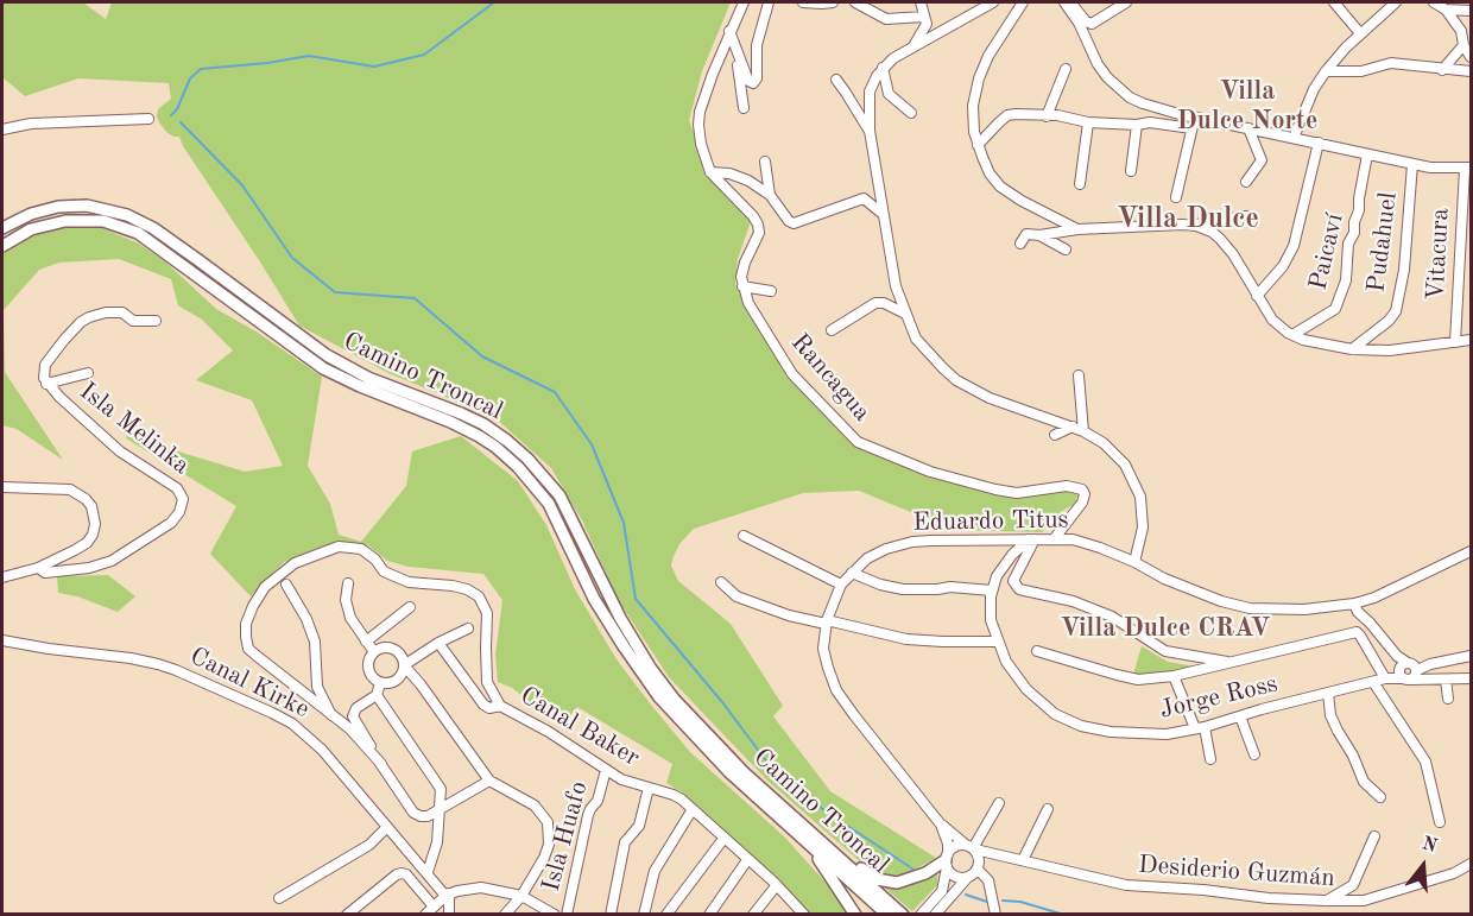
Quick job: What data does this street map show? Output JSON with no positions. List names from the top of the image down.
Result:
{
  "streets": {
    "main road": ["Camino Troncal"],
    "street": [
      "Pudahuel",
      "Paicaví",
      "Vitacura",
      "Rancagua",
      "Isla Melinka",
      "Eduardo Titus",
      "Canal Kirke",
      "Jorge Ross",
      "Canal Baker",
      "Isla Huafo",
      "Desiderio Guzmán"
    ]
  },
  "crossings": [
    ["Rancagua", "Eduardo Titus"],
    ["Eduardo Titus", "Desiderio Guzmán"],
    ["Canal Baker", "Isla Huafo"]
  ],
  "districts": ["Villa Dulce Norte", "Villa Dulce", "Villa Dulce CRAV"],
  "north": "top"
}
